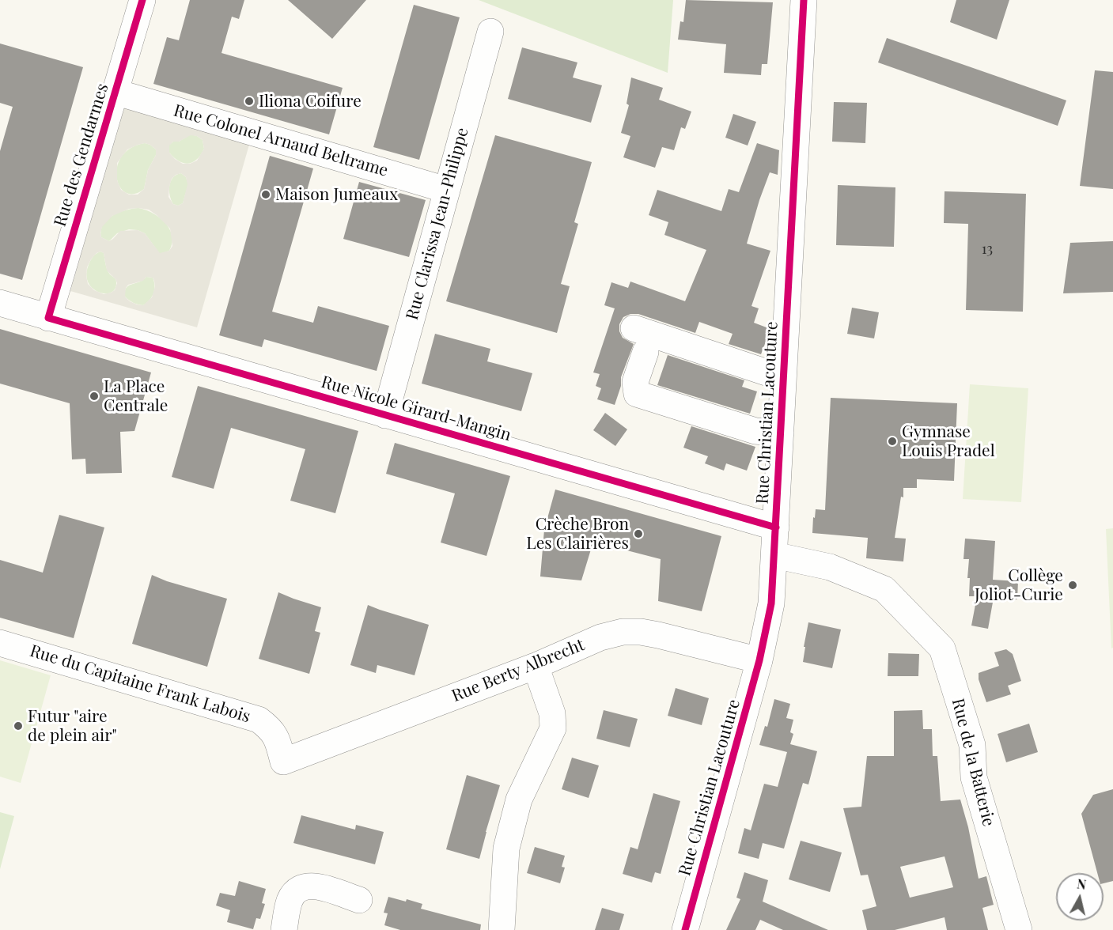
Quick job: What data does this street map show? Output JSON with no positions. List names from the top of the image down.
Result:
{
  "streets": {
    "street": [
      "Rue Colonel Arnaud Beltrame",
      "Rue des Gendarmes",
      "Rue Clarissa Jean-Philippe",
      "Rue Nicole Girard-Mangin",
      "Rue Christian Lacouture",
      "Rue Berty Albrecht",
      "Rue du Capitaine Frank Labois",
      "Rue de la Batterie"
    ]
  },
  "crossings": [
    ["Rue Colonel Arnaud Beltrame", "Rue des Gendarmes"],
    ["Rue Colonel Arnaud Beltrame", "Rue Clarissa Jean-Philippe"],
    ["Rue des Gendarmes", "Rue Nicole Girard-Mangin"],
    ["Rue Clarissa Jean-Philippe", "Rue Nicole Girard-Mangin"],
    ["Rue Nicole Girard-Mangin", "Rue Christian Lacouture"],
    ["Rue Christian Lacouture", "Rue Berty Albrecht"],
    ["Rue Christian Lacouture", "Rue de la Batterie"],
    ["Rue Berty Albrecht", "Rue du Capitaine Frank Labois"]
  ],
  "places": [
    "Iliona Coifure",
    "Maison Jumeaux",
    "La Place Centrale",
    "Gymnase Louis Pradel",
    "Crèche Bron Les Clairières",
    "Collège Joliot-Curie",
    "Futur \"aire de plein air\""
  ],
  "house_numbers": ["13"],
  "north": "top"
}
